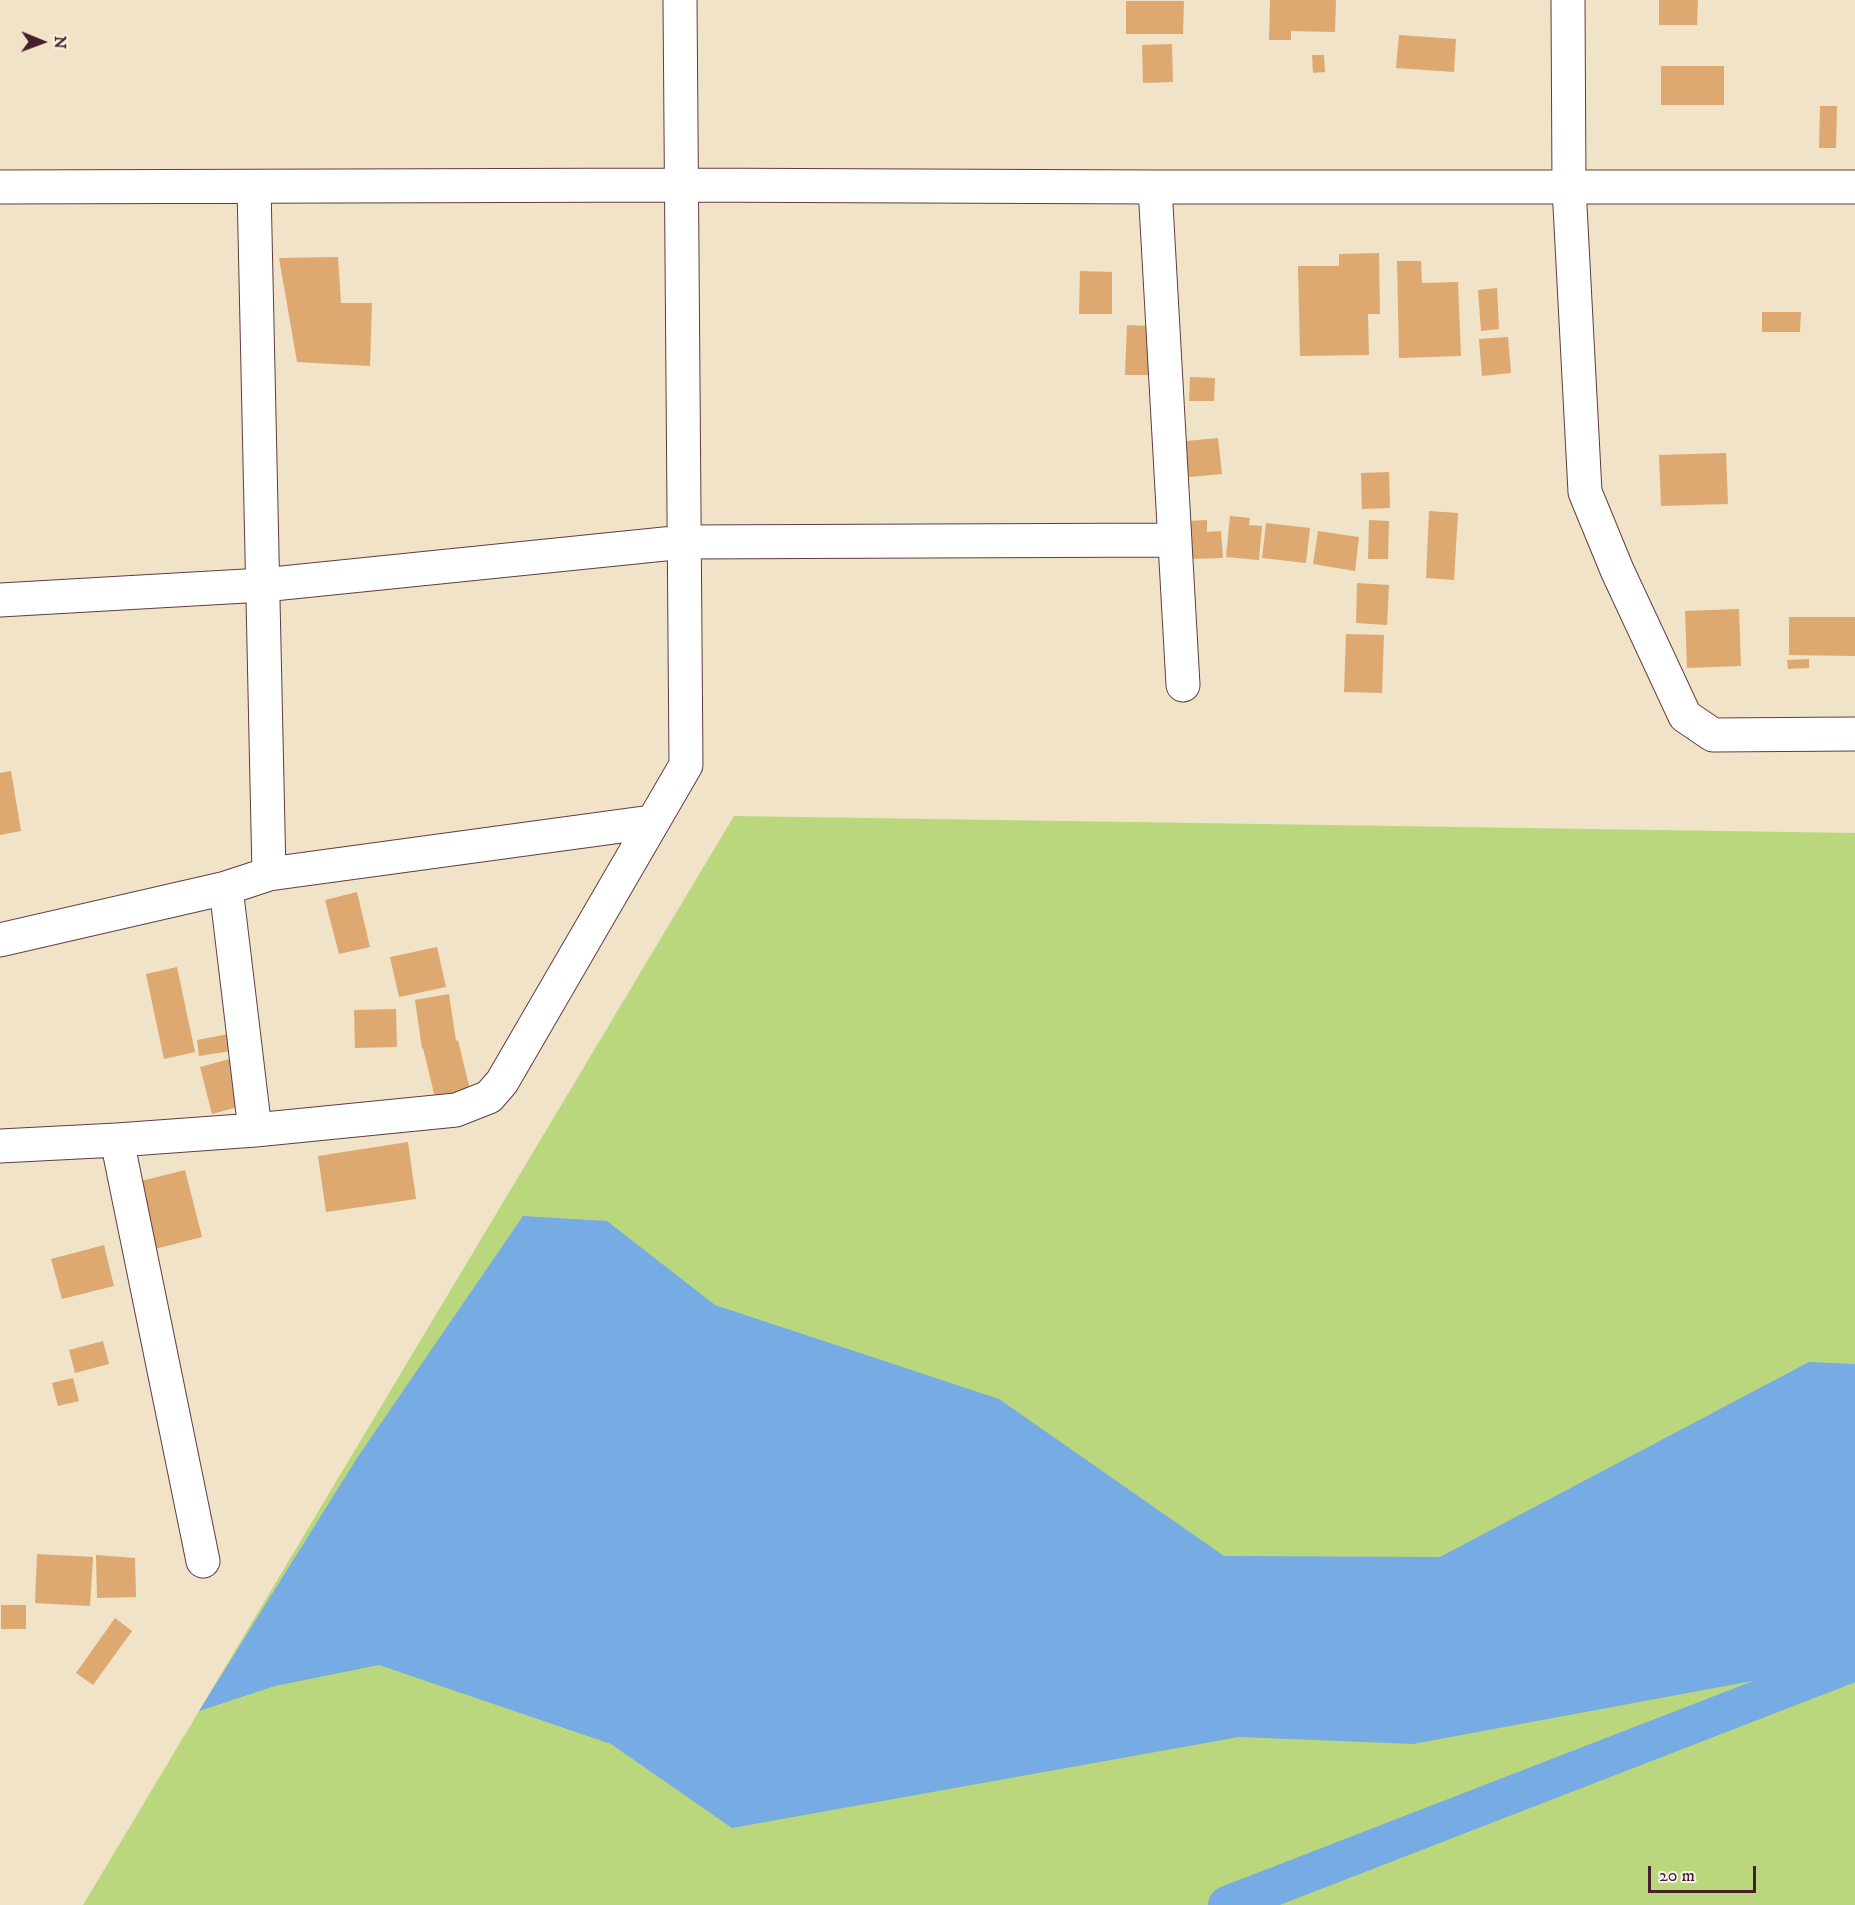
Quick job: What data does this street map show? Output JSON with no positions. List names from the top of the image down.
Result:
{
  "scale_bar": "20 m",
  "north": "right"
}
